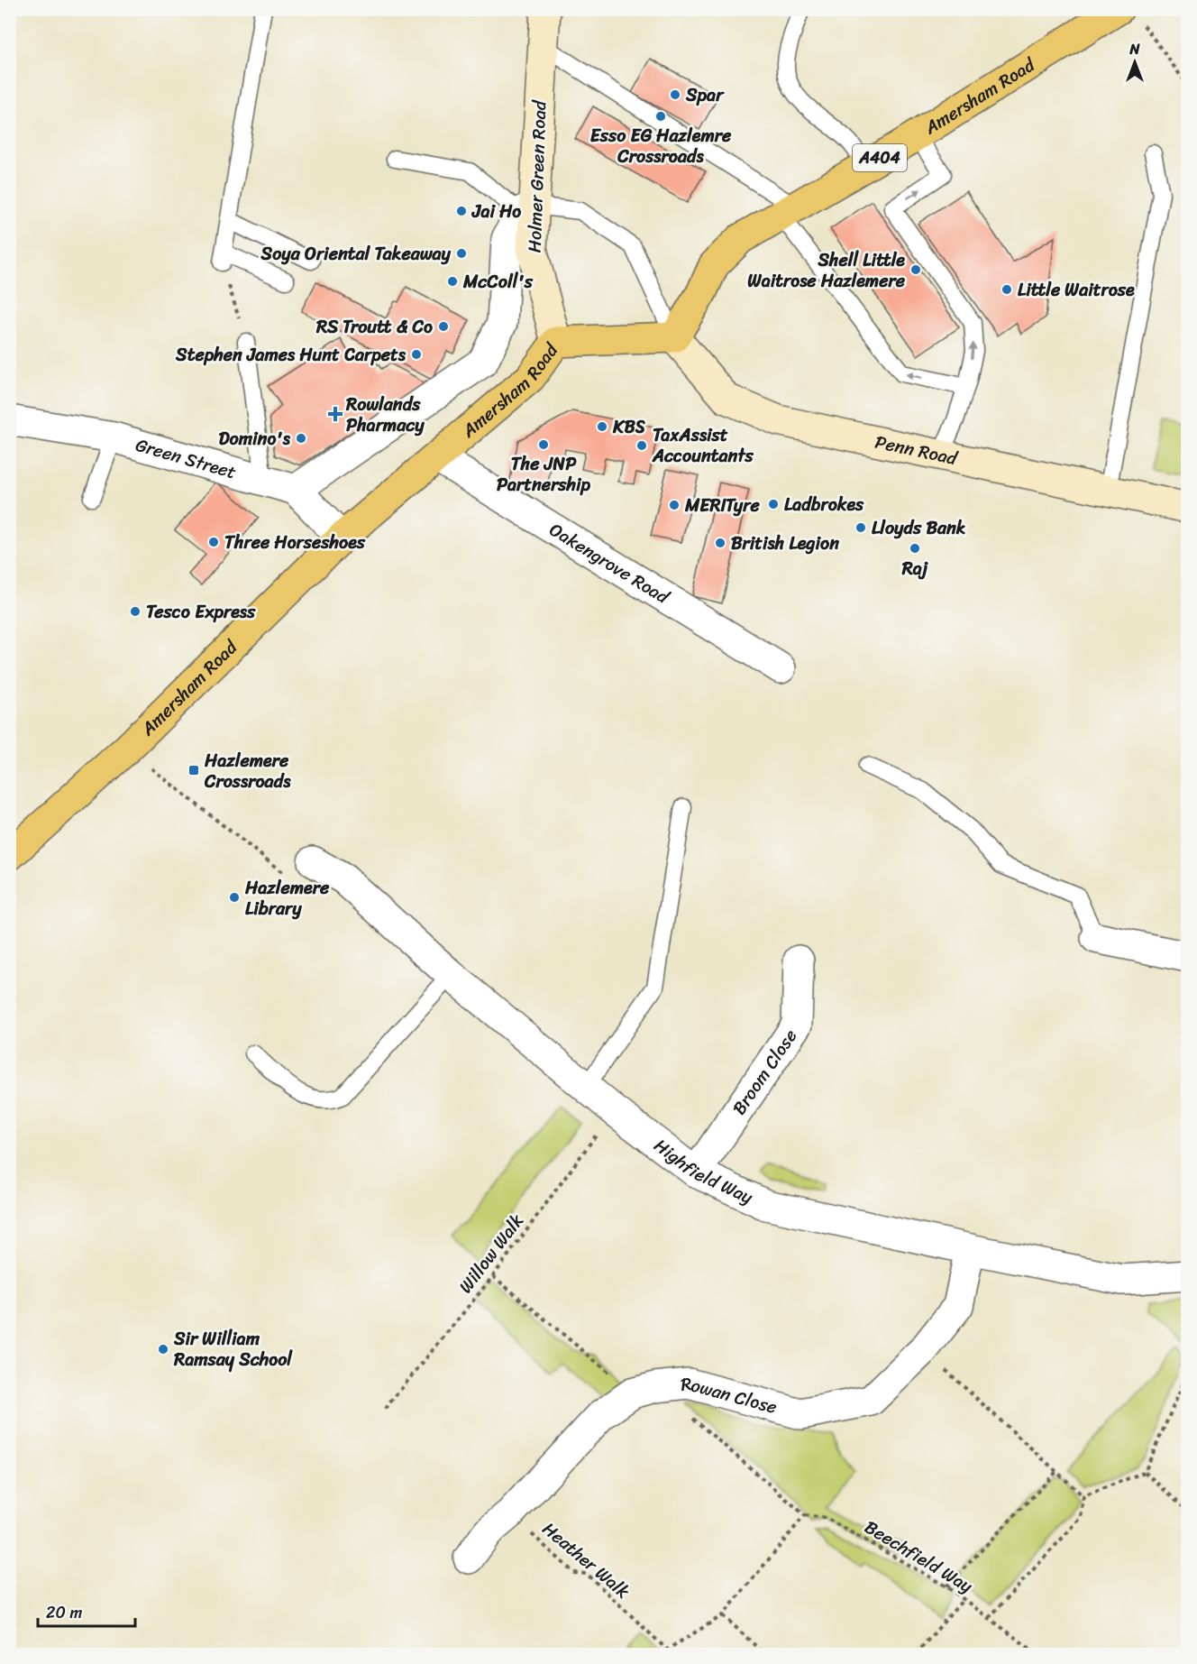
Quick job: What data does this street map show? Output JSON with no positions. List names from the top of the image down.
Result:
{
  "streets": {
    "main road": [
      "Amersham Road",
      "A404",
      "Holmer Green Road",
      "Penn Road"
    ],
    "street": [
      "Green Street",
      "Oakengrove Road",
      "Broom Close",
      "Highfield Way",
      "Rowan Close"
    ],
    "path": ["Willow Walk", "Beechfield Way", "Heather Walk"]
  },
  "crossings": [
    ["Amersham Road", "Holmer Green Road"],
    ["Amersham Road", "Penn Road"],
    ["Amersham Road", "Green Street"],
    ["Amersham Road", "Oakengrove Road"],
    ["Broom Close", "Highfield Way"],
    ["Highfield Way", "Willow Walk"],
    ["Highfield Way", "Rowan Close"],
    ["Rowan Close", "Heather Walk"],
    ["Beechfield Way", "Heather Walk"]
  ],
  "places": {
    "other": [
      "Spar",
      "Esso EG Hazlemre Crossroads",
      "Jai Ho",
      "Soya Oriental Takeaway",
      "Shell Little Waitrose Hazlemere",
      "McColl's",
      "Little Waitrose",
      "RS Troutt & Co",
      "Stephen James Hunt Carpets",
      "KBS",
      "Domino's",
      "The JNP Partnership",
      "TaxAssist Accountants",
      "Ladbrokes",
      "MERITyre",
      "Lloyds Bank",
      "Three Horseshoes",
      "British Legion",
      "Raj",
      "Tesco Express",
      "Hazlemere Library",
      "Sir William Ramsay School"
    ],
    "health": ["Rowlands Pharmacy"],
    "transit": ["Hazlemere Crossroads"]
  },
  "scale_bar": "20 m",
  "north": "top"
}
